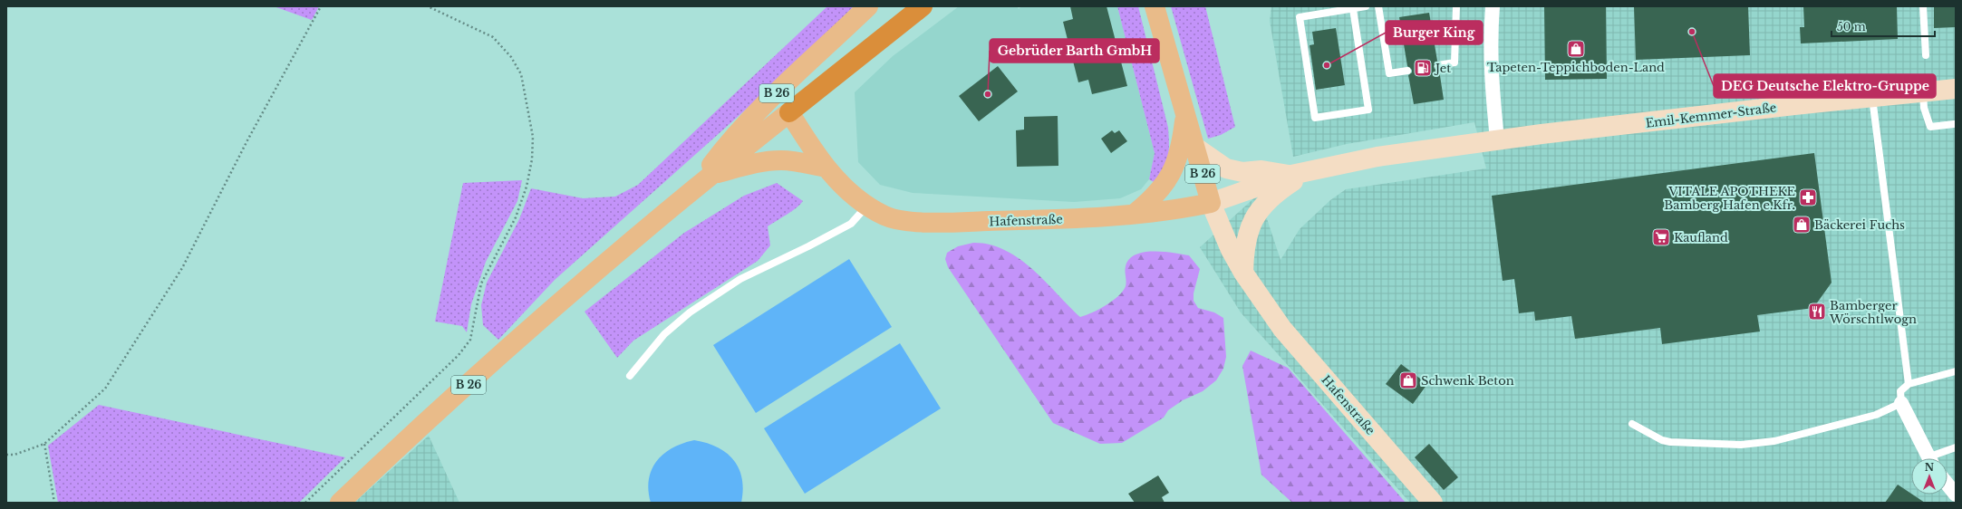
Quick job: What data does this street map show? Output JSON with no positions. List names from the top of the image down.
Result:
{
  "streets": {
    "main road": ["B 26", "Hafenstraße"],
    "street": ["Emil-Kemmer-Straße"]
  },
  "crossings": [
    ["B 26", "Hafenstraße"]
  ],
  "places": {
    "other": ["DEG Deutsche Elektro-Gruppe", "Burger King", "Gebrüder Barth GmbH"],
    "shop": ["Tapeten-Teppichboden-Land", "Bäckerei Fuchs", "Schwenk Beton"],
    "fuel station": ["Jet"],
    "pharmacy": ["VITALE APOTHEKE Bamberg Hafen e.Kfr."],
    "supermarket": ["Kaufland"],
    "restaurant": ["Bamberger Wörschtlwogn"]
  },
  "scale_bar": "50 m",
  "north": "top"
}
